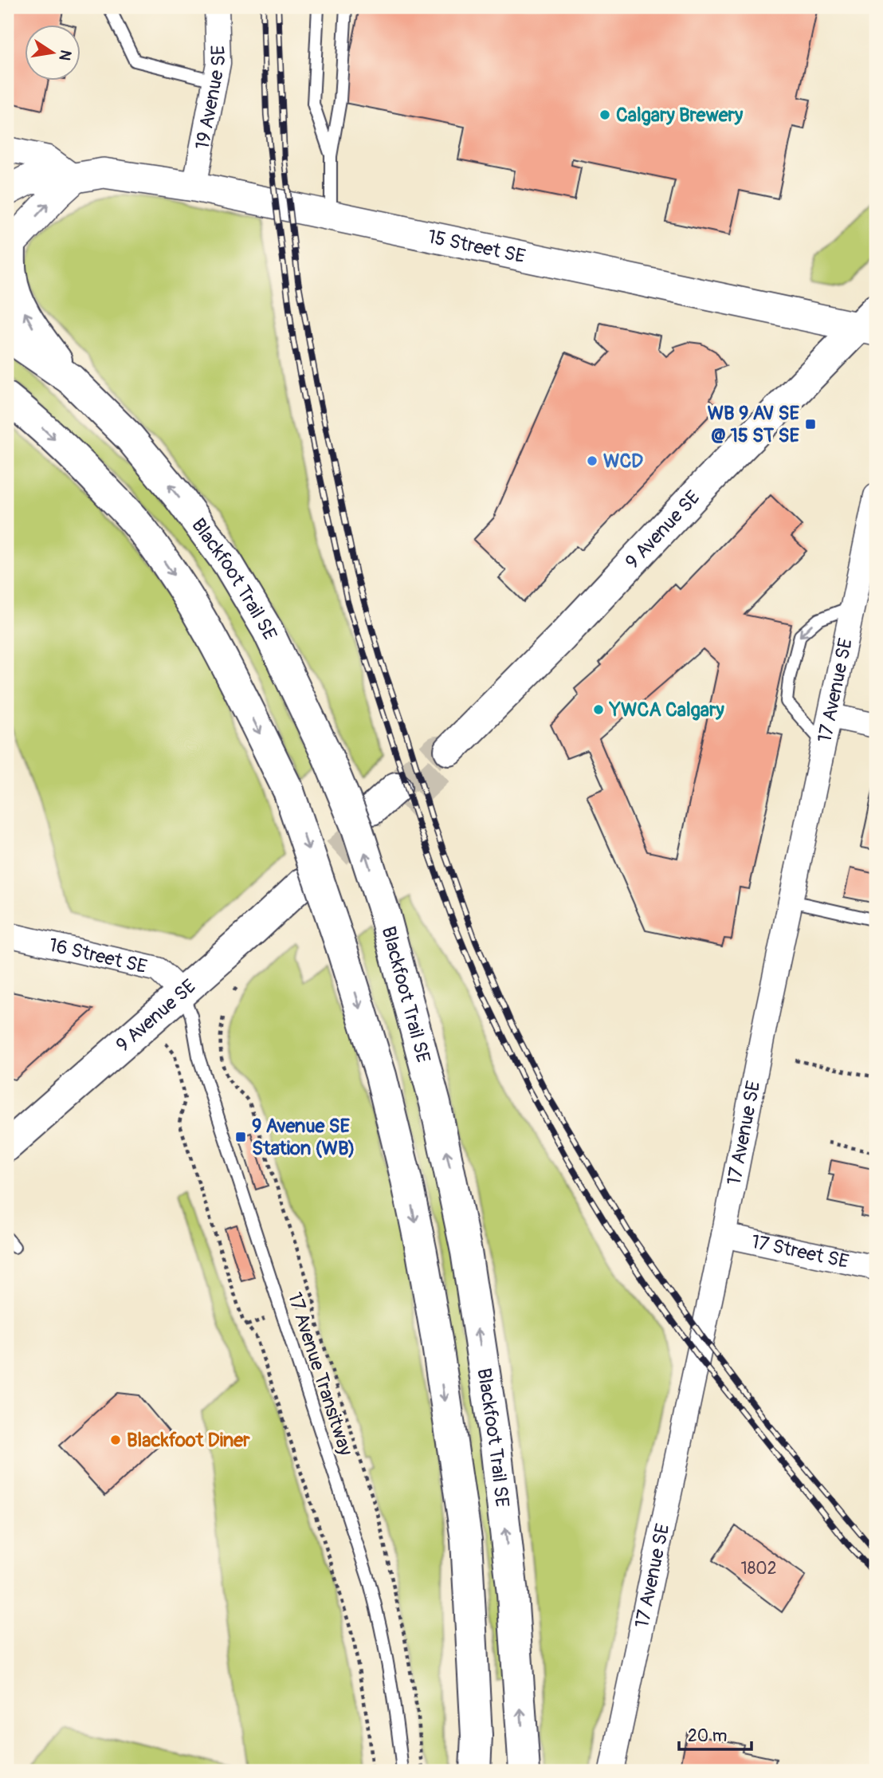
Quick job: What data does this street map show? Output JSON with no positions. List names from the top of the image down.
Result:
{
  "streets": {
    "main road": ["9 Avenue SE", "Blackfoot Trail SE"],
    "street": [
      "19 Avenue SE",
      "15 Street SE",
      "17 Avenue SE",
      "16 Street SE",
      "17 Street SE"
    ],
    "lane": ["17 Avenue Transitway"]
  },
  "crossings": [
    ["19 Avenue SE", "15 Street SE"],
    ["15 Street SE", "9 Avenue SE"],
    ["9 Avenue SE", "16 Street SE"],
    ["9 Avenue SE", "17 Avenue Transitway"],
    ["17 Avenue SE", "17 Street SE"],
    ["16 Street SE", "17 Avenue Transitway"]
  ],
  "places": {
    "other": [
      "Calgary Brewery",
      "WCD",
      "YWCA Calgary",
      "Blackfoot Diner"
    ],
    "transit": ["WB 9 AV SE @ 15 ST SE", "9 Avenue SE Station (WB)"]
  },
  "house_numbers": ["1802"],
  "scale_bar": "20 m",
  "north": "right"
}
